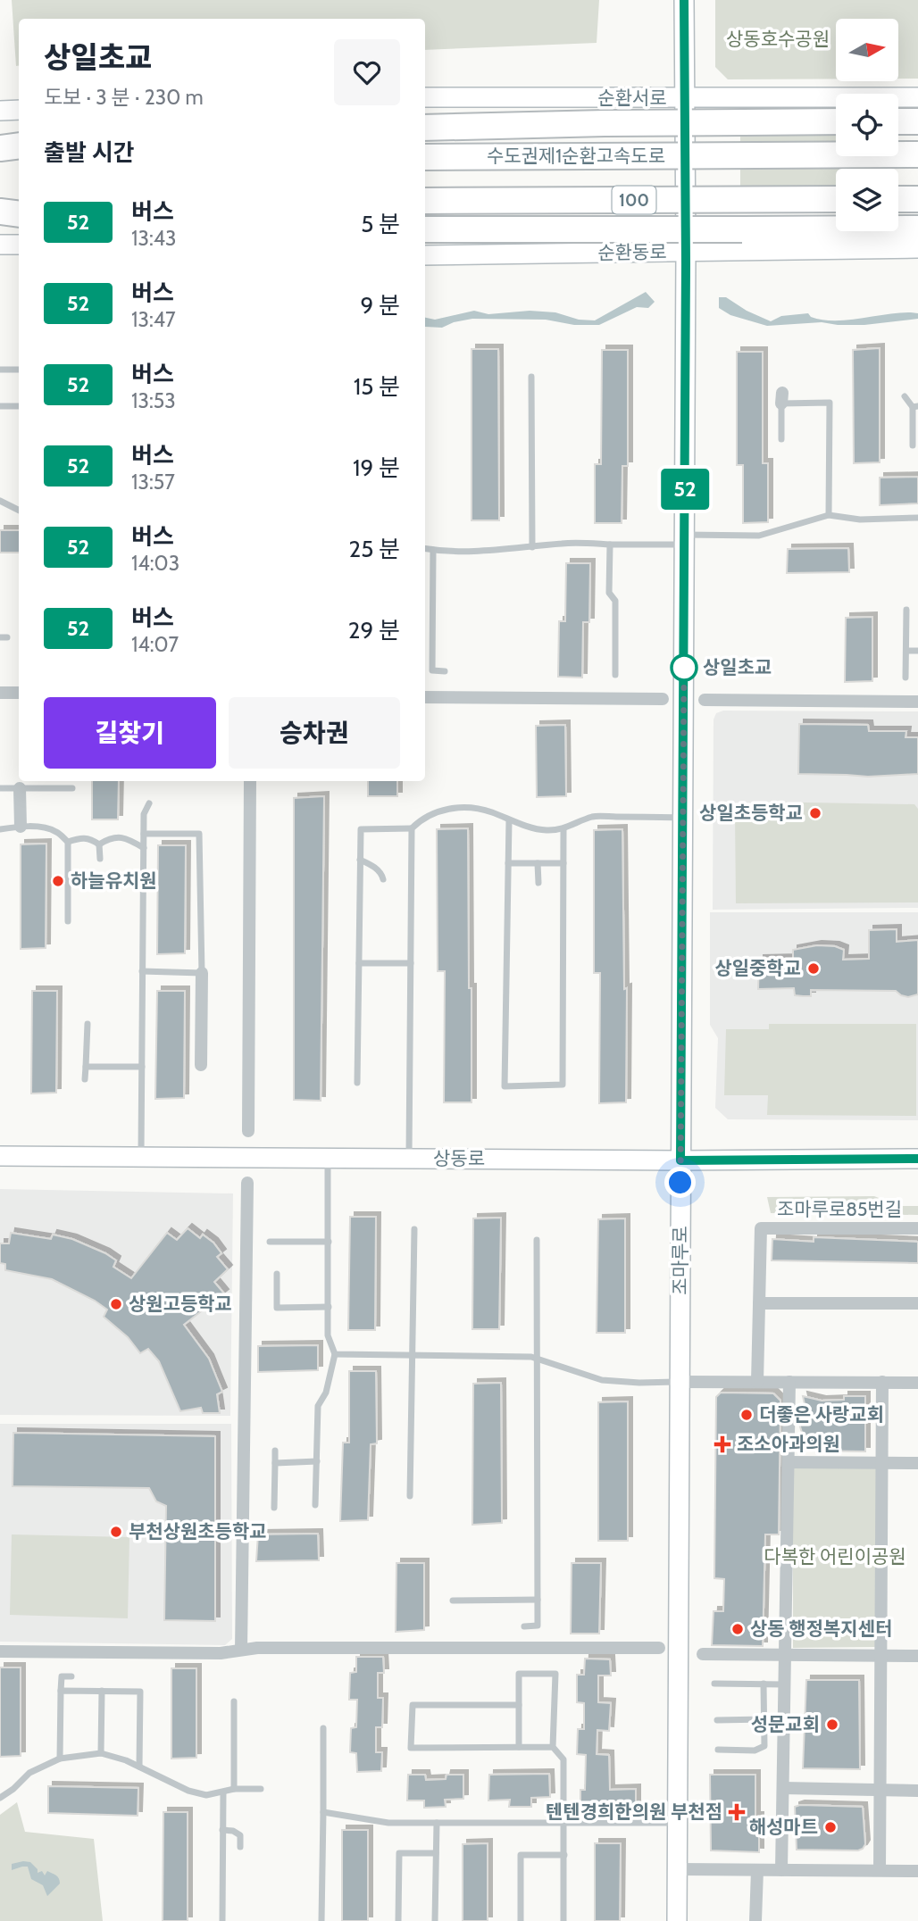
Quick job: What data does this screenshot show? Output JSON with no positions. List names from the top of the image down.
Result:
{
  "streets": {
    "highway": ["수도권제1순환고속도로", "100"],
    "street": [
      "순환서로",
      "순환동로",
      "상동로",
      "조마루로85번길",
      "조마루로"
    ]
  },
  "crossings": [
    ["순환서로", "조마루로"],
    ["순환동로", "조마루로"],
    ["상동로", "조마루로"]
  ],
  "parks": ["상동호수공원", "다복한 어린이공원"],
  "places": {
    "other": [
      "상일초교",
      "상일초등학교",
      "하늘유치원",
      "상일중학교",
      "상원고등학교",
      "더좋은 사랑교회",
      "부천상원초등학교",
      "상동 행정복지센터",
      "성문교회",
      "해성마트"
    ],
    "health": ["조소아과의원", "텐텐경희한의원 부천점"]
  },
  "lines": ["bus line 52"],
  "north": "right",
  "page": {
    "on_map": "52",
    "heading": [
      ["상일초교", "도보 · 3 분 · 230 m"],
      "출발 시간"
    ],
    "list": [
      {
        "mark": "52",
        "name": "버스",
        "note": "13:43",
        "value": "5 분"
      },
      {
        "mark": "52",
        "name": "버스",
        "note": "13:47",
        "value": "9 분"
      },
      {
        "mark": "52",
        "name": "버스",
        "note": "13:53",
        "value": "15 분"
      },
      {
        "mark": "52",
        "name": "버스",
        "note": "13:57",
        "value": "19 분"
      },
      {
        "mark": "52",
        "name": "버스",
        "note": "14:03",
        "value": "25 분"
      },
      {
        "mark": "52",
        "name": "버스",
        "note": "14:07",
        "value": "29 분"
      }
    ],
    "buttons": ["길찾기", "승차권"]
  }
}
